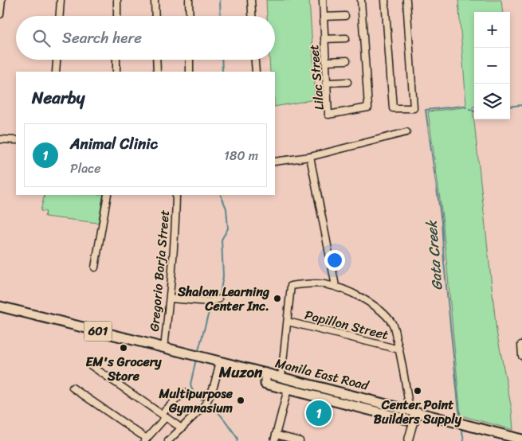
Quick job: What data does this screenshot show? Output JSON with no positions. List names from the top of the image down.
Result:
{
  "streets": {
    "main road": ["601", "Manila East Road"],
    "street": ["Lilac Street", "Gregorio Borja Street", "Papillon Street"]
  },
  "crossings": [
    ["Gregorio Borja Street", "Manila East Road"]
  ],
  "districts": ["Muzon"],
  "water": ["Gata Creek"],
  "places": [
    "Shalom Learning Center Inc.",
    "EM's Grocery Store",
    "Center Point Builders Supply",
    "Multipurpose Gymnasium"
  ],
  "page": {
    "map_buttons": ["+", "−"],
    "search": "Search here",
    "heading": "Nearby",
    "list": [
      {
        "mark": "1",
        "name": "Animal Clinic",
        "note": "Place",
        "value": "180 m"
      }
    ],
    "pins": "1"
  }
}
